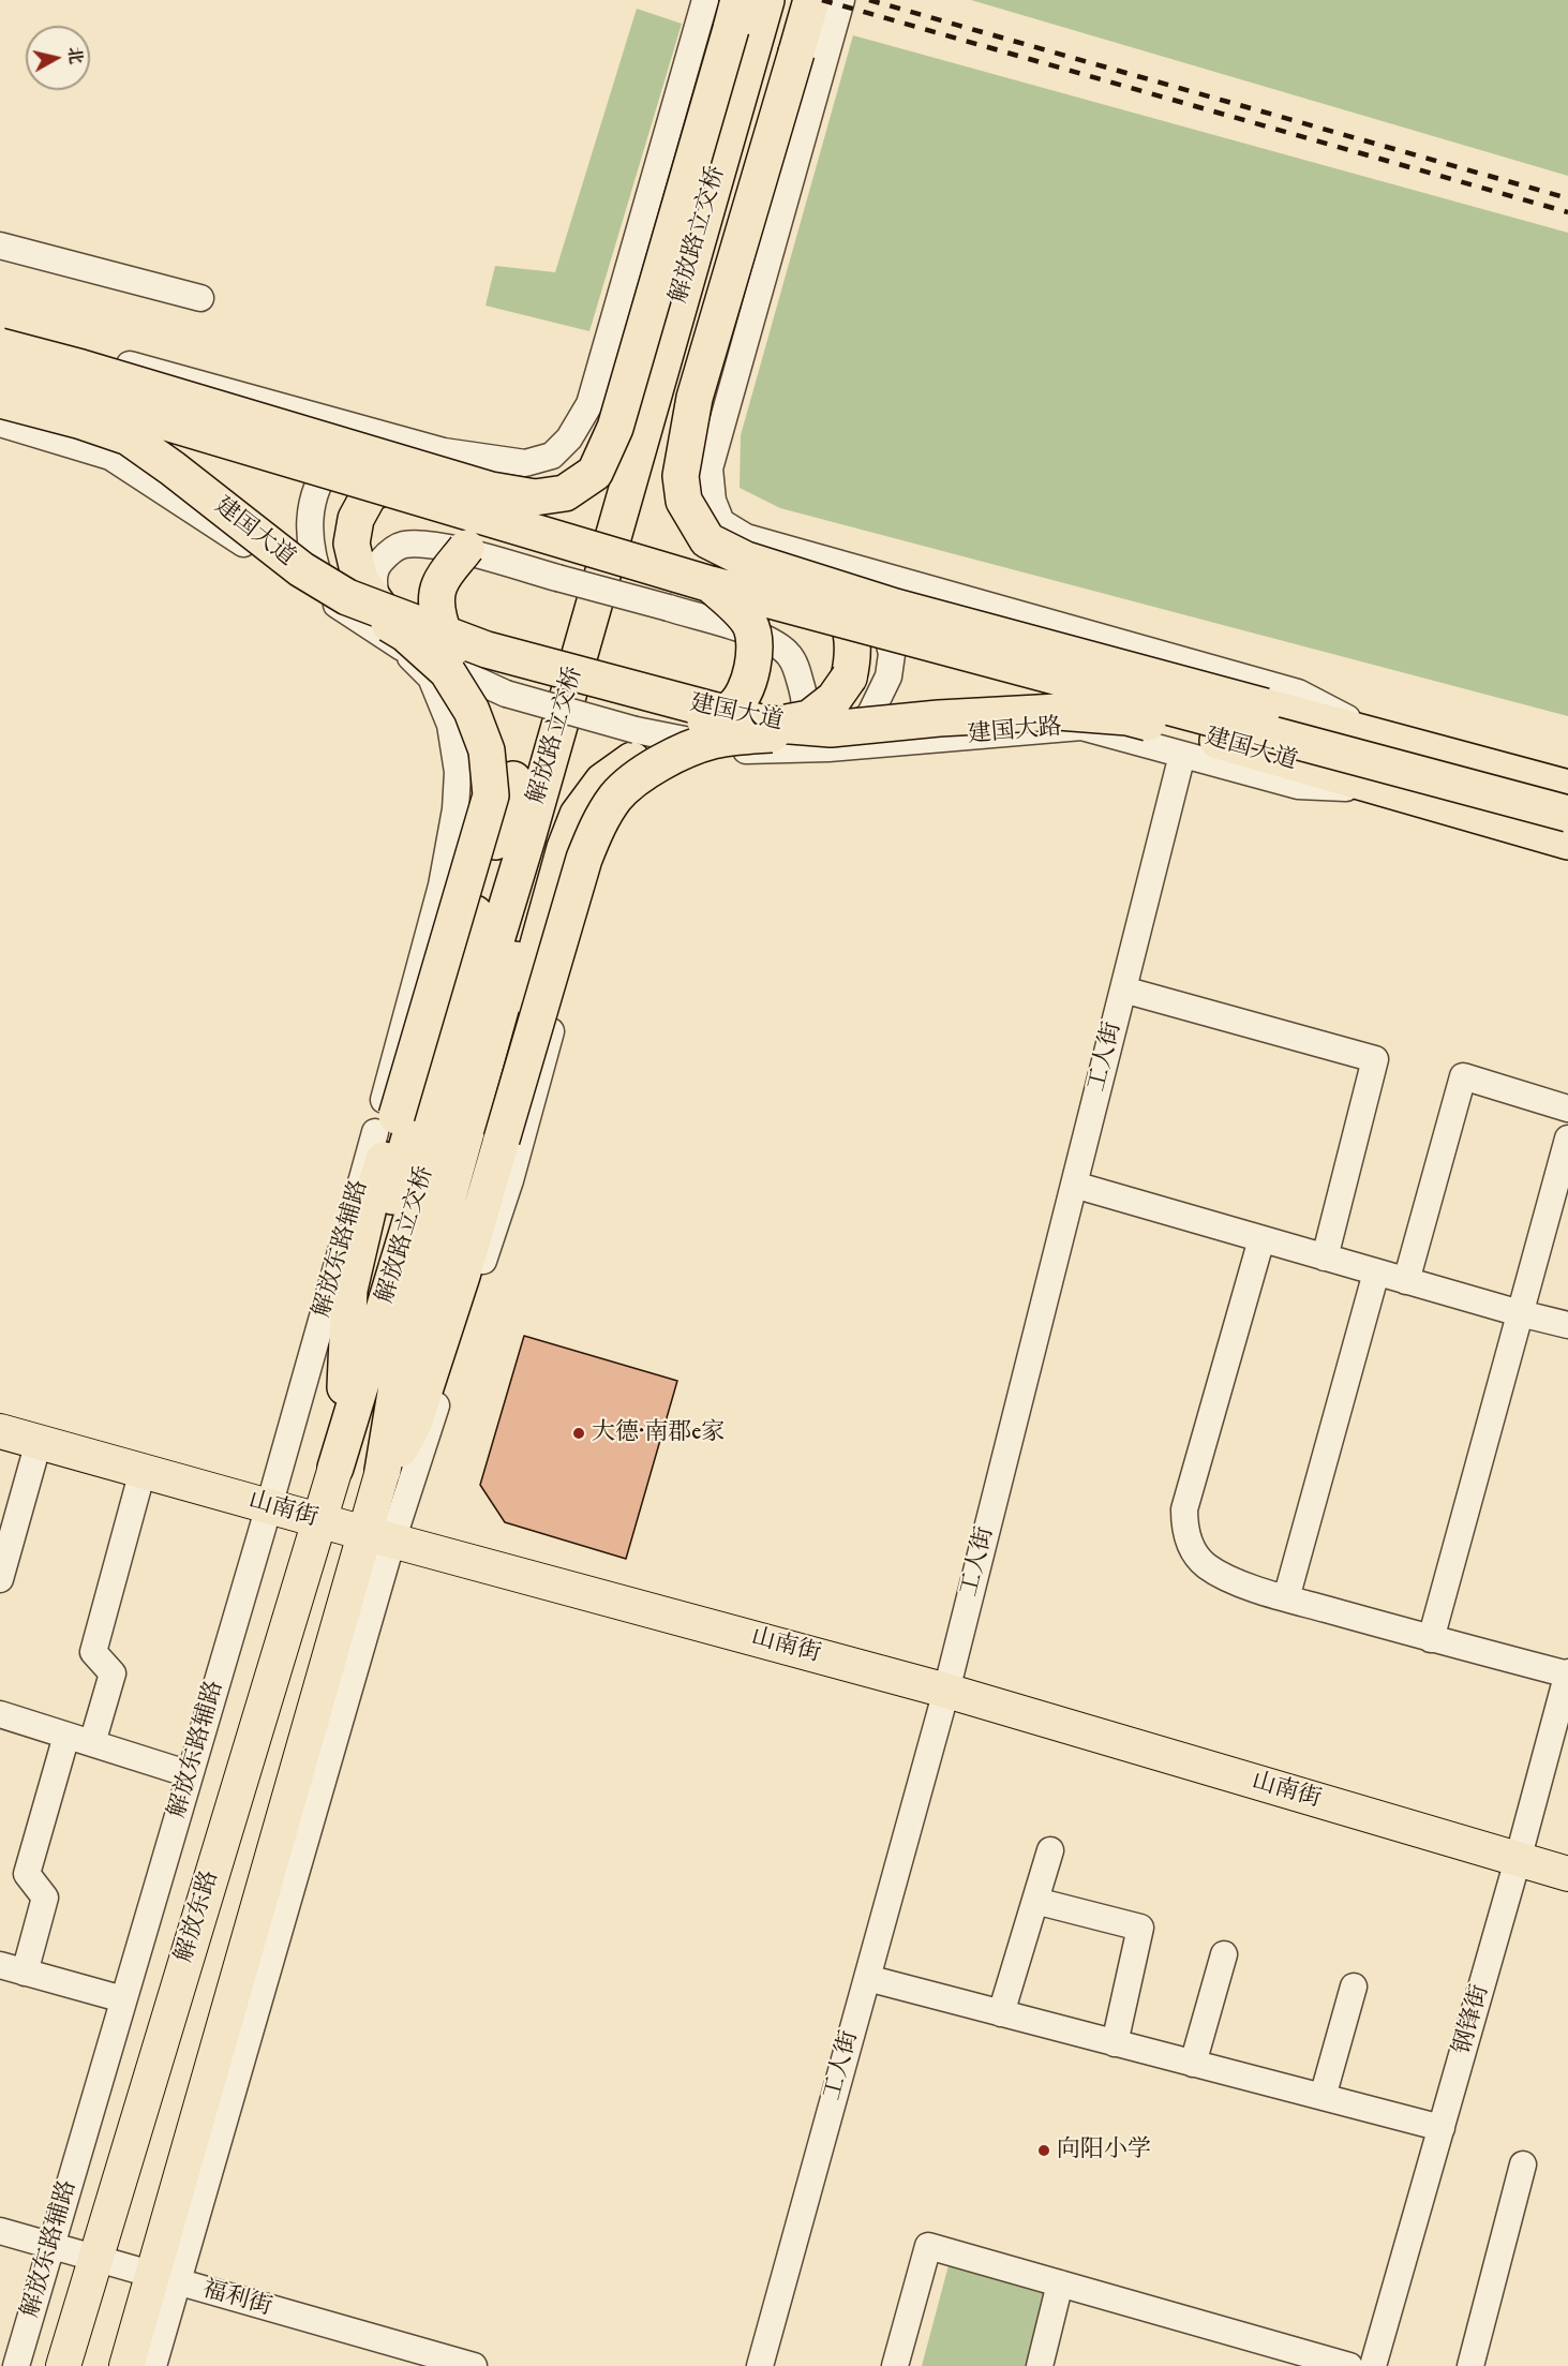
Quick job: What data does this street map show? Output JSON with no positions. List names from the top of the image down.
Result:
{
  "streets": {
    "highway": ["解放路立交桥", "建国大道"],
    "main road": ["山南街", "解放东路"],
    "street": [
      "建国大路",
      "工人街",
      "解放东路辅路",
      "钢锋街",
      "福利街"
    ]
  },
  "crossings": [
    ["解放路立交桥", "解放东路"],
    ["建国大道", "建国大路"],
    ["建国大路", "工人街"],
    ["工人街", "山南街"],
    ["解放东路辅路", "山南街"],
    ["解放东路辅路", "福利街"],
    ["山南街", "解放东路"],
    ["山南街", "钢锋街"],
    ["解放东路", "福利街"]
  ],
  "places": ["大德·南郡e家", "向阳小学"],
  "north": "right"
}
